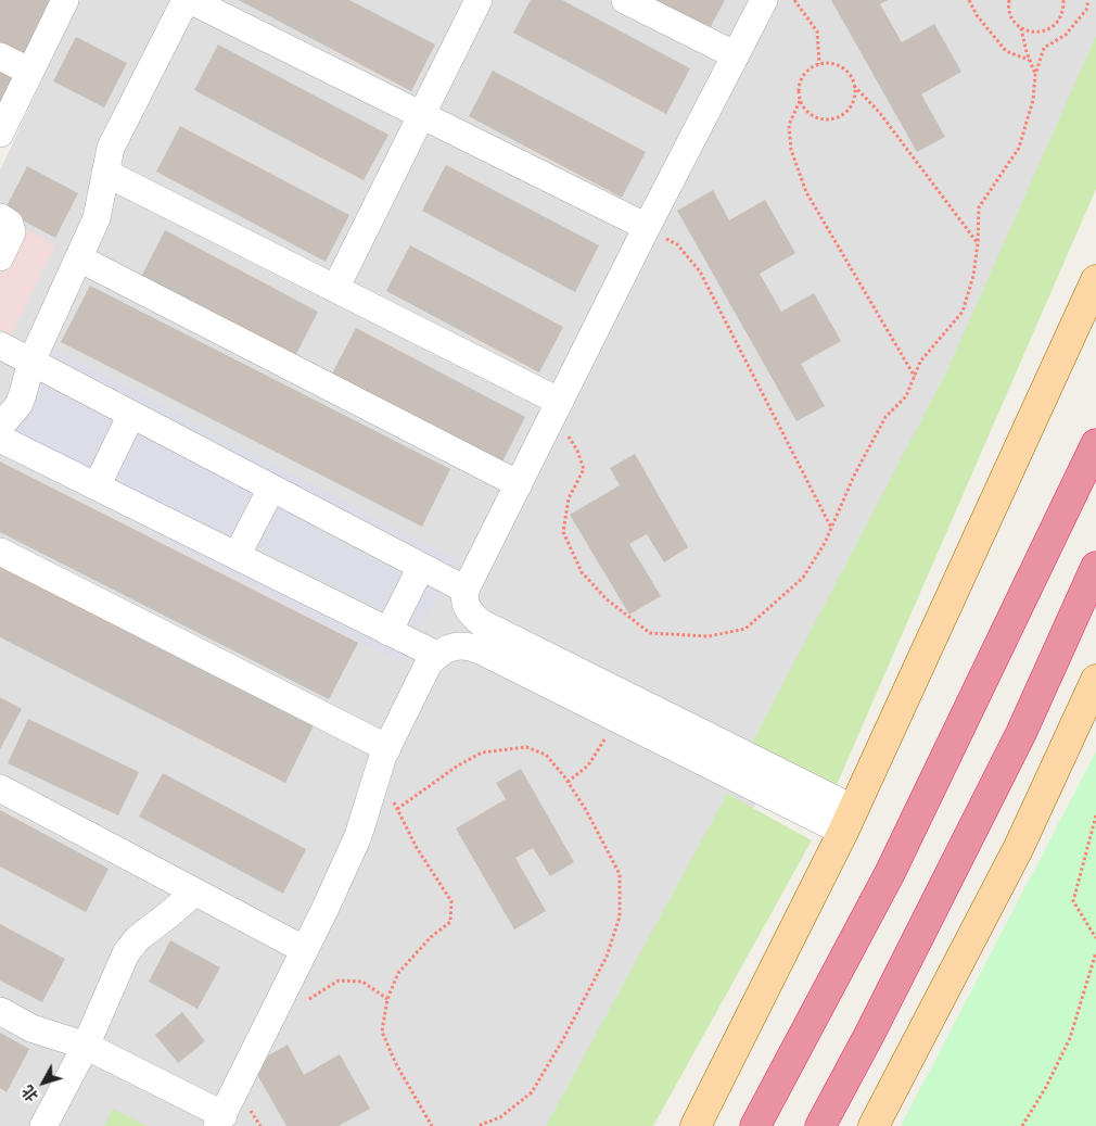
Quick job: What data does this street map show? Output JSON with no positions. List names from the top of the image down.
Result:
{
  "north": "bottom left"
}
